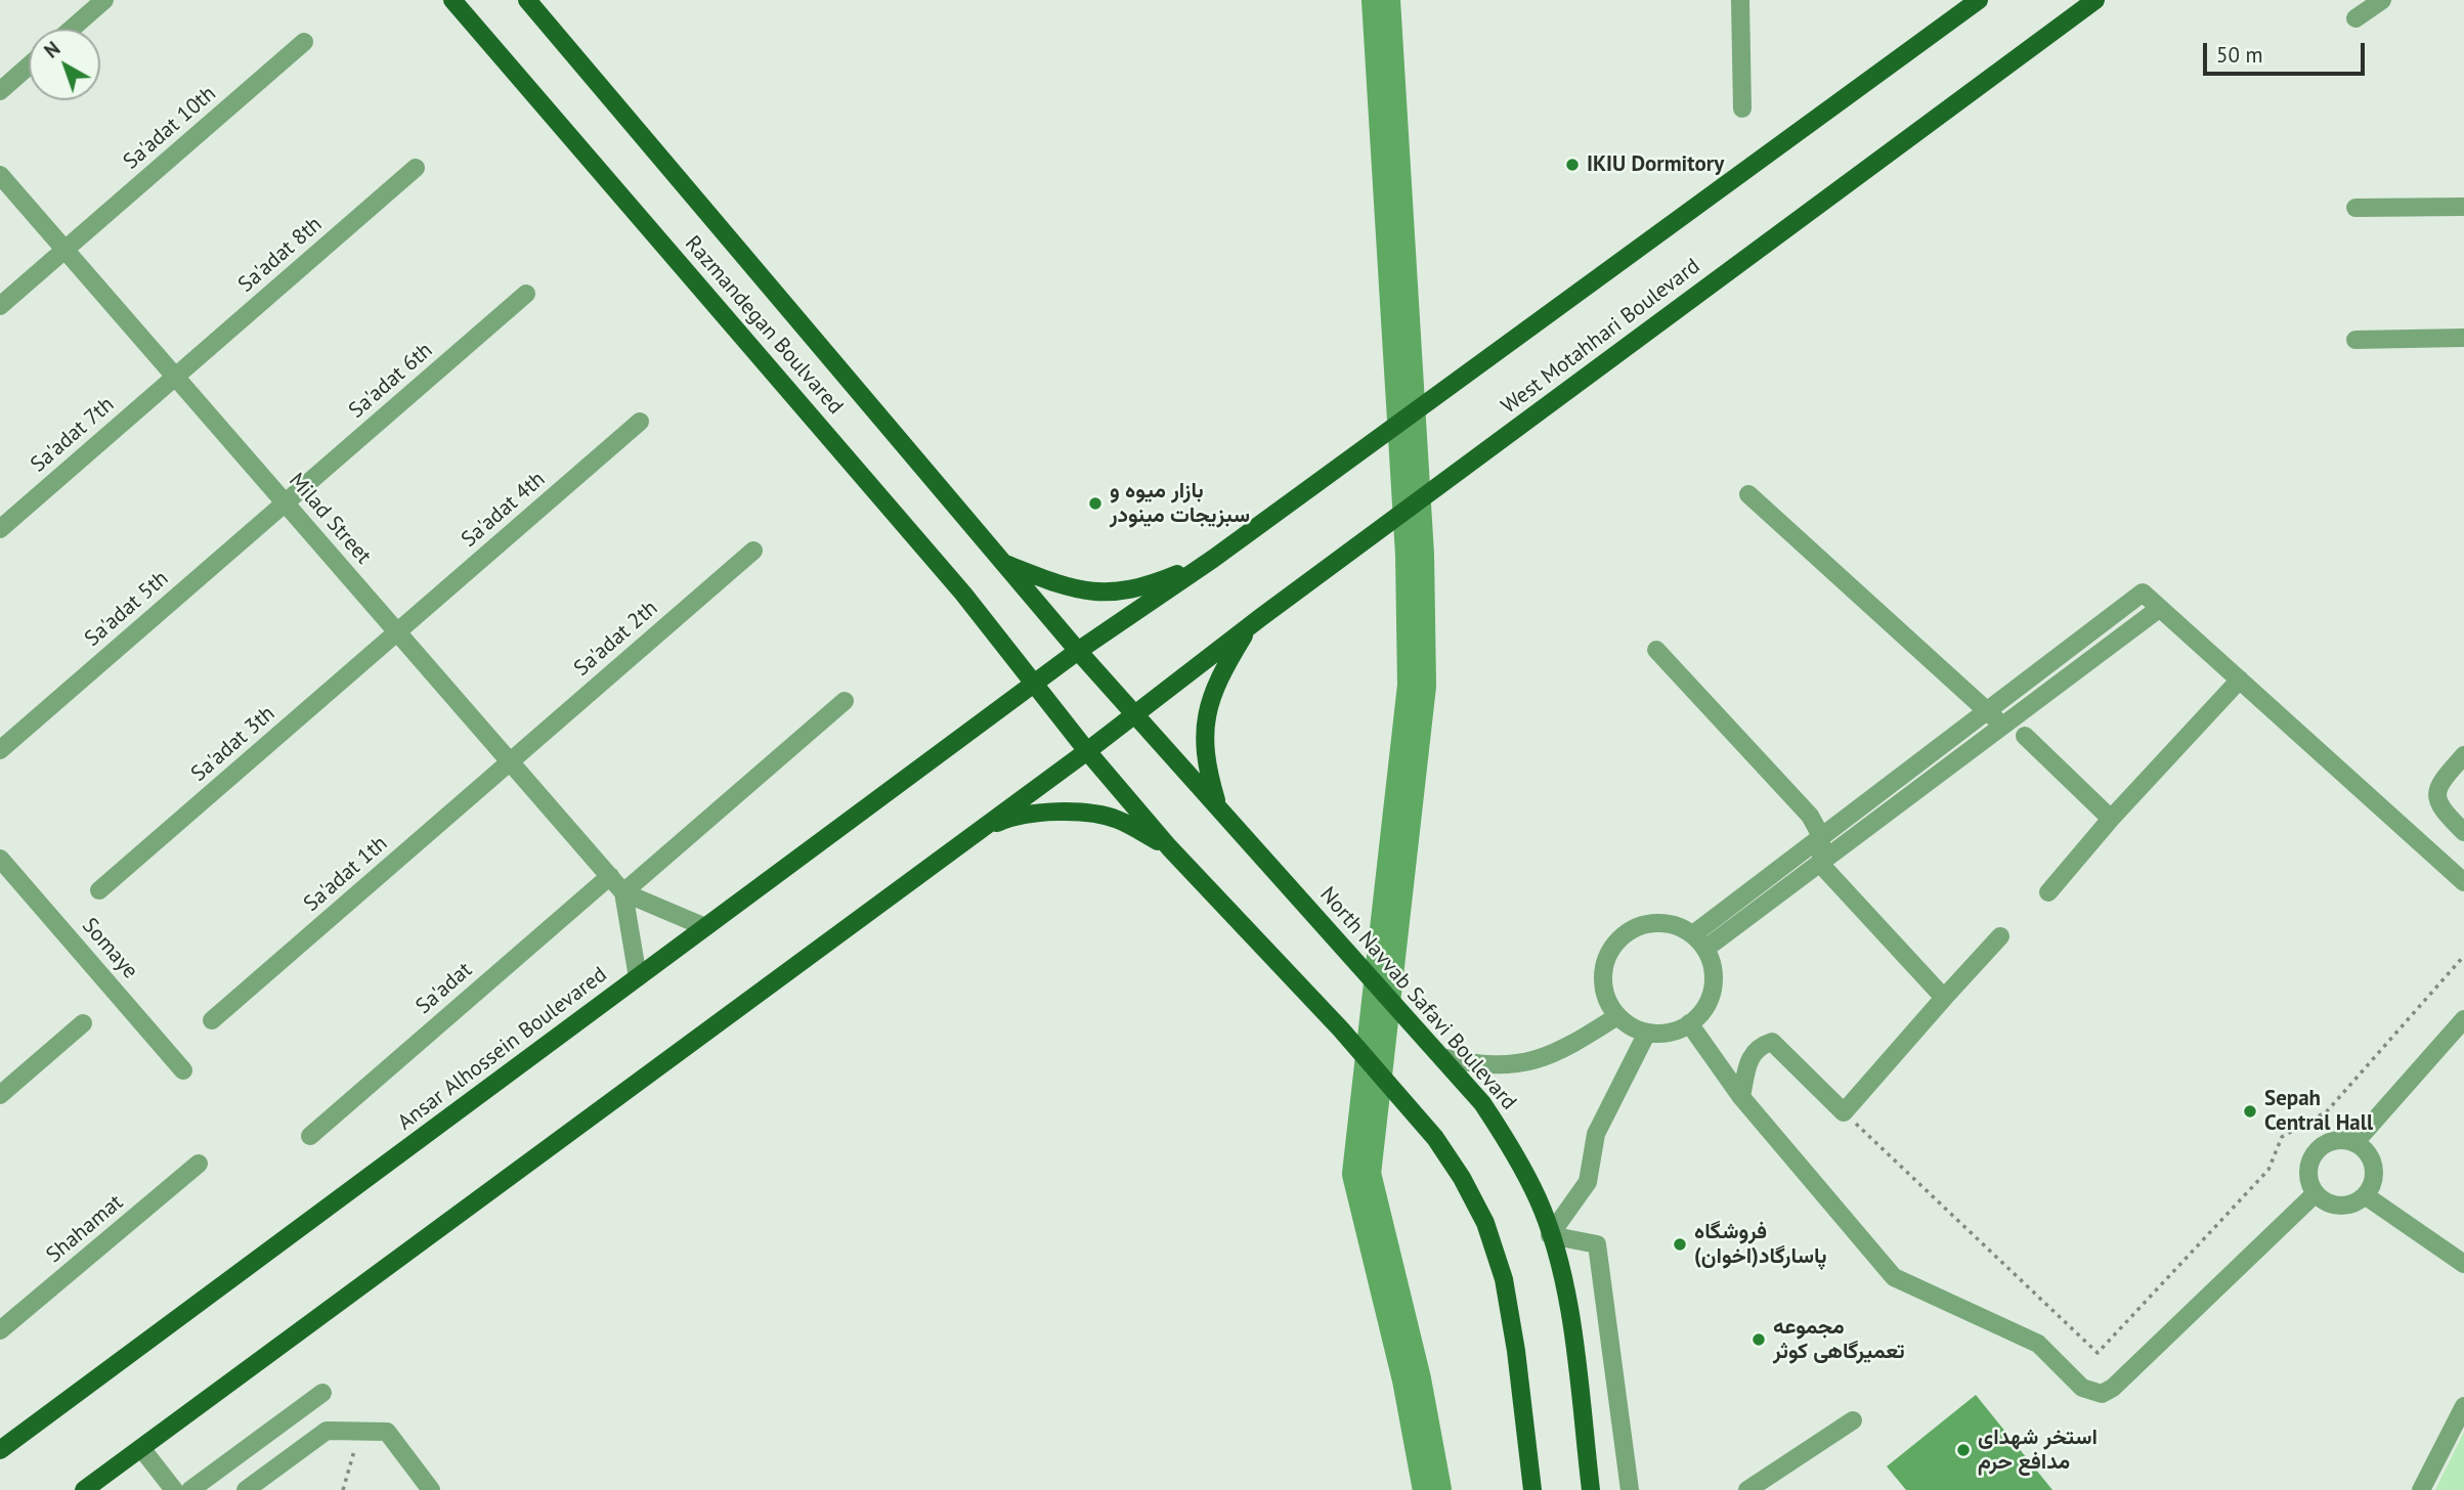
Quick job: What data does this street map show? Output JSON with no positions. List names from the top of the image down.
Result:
{
  "streets": {
    "main road": [
      "Razmandegan Boulvared",
      "West Motahhari Boulevard",
      "North Navvab Safavi Boulevard",
      "Ansar Alhossein Boulevared"
    ],
    "street": [
      "Sa'adat 10th",
      "Sa'adat 8th",
      "Sa'adat 6th",
      "Sa'adat 7th",
      "Sa'adat 4th",
      "Milad Street",
      "Sa'adat 5th",
      "Sa'adat 2th",
      "Sa'adat 3th",
      "Sa'adat 1th",
      "Somaye",
      "Sa'adat",
      "Shahamat"
    ]
  },
  "crossings": [
    ["Sa'adat 10th", "Milad Street"],
    ["Sa'adat 8th", "Sa'adat 7th"],
    ["Sa'adat 8th", "Milad Street"],
    ["Razmandegan Boulvared", "West Motahhari Boulevard"],
    ["Razmandegan Boulvared", "North Navvab Safavi Boulevard"],
    ["Razmandegan Boulvared", "Ansar Alhossein Boulevared"],
    ["West Motahhari Boulevard", "North Navvab Safavi Boulevard"],
    ["Sa'adat 6th", "Milad Street"],
    ["Sa'adat 6th", "Sa'adat 5th"],
    ["Sa'adat 7th", "Milad Street"],
    ["Sa'adat 4th", "Milad Street"],
    ["Sa'adat 4th", "Sa'adat 3th"],
    ["Milad Street", "Sa'adat 5th"],
    ["Milad Street", "Sa'adat 2th"],
    ["Milad Street", "Sa'adat 3th"],
    ["Milad Street", "Sa'adat 1th"],
    ["Milad Street", "Sa'adat"],
    ["Sa'adat 2th", "Sa'adat 1th"]
  ],
  "places": [
    "IKIU Dormitory",
    "بازار میوه و سبزیجات مینودر",
    "Sepah Central Hall",
    "فروشگاه پاسارگاد(اخوان)",
    "مجموعه تعمیرگاهی کوثر",
    "استخر شهدای مدافع حرم"
  ],
  "scale_bar": "50 m",
  "north": "top left"
}
